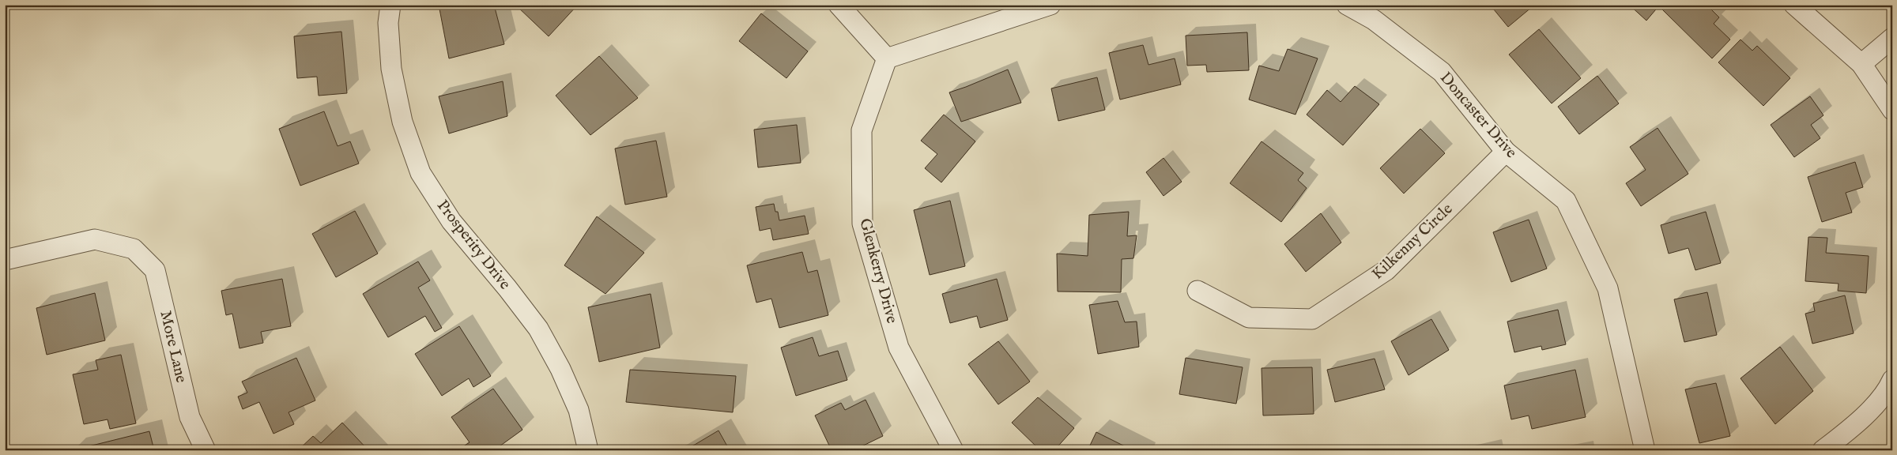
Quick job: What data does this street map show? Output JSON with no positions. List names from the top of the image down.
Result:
{
  "streets": {
    "street": [
      "Doncaster Drive",
      "Kilkenny Circle",
      "Prosperity Drive",
      "Glenkerry Drive",
      "More Lane"
    ]
  },
  "crossings": [
    ["Doncaster Drive", "Kilkenny Circle"]
  ]
}
